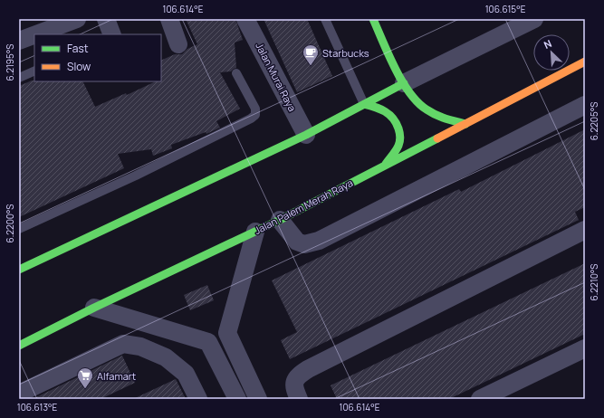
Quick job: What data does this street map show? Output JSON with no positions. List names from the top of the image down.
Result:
{
  "streets": {
    "street": ["Jalan Murai Raya", "Jalan Palem Merah Raya"]
  },
  "places": {
    "cafe": ["Starbucks"],
    "supermarket": ["Alfamart"]
  },
  "legend": ["Fast", "Slow"],
  "north": "top left",
  "coordinates": [
    "106.614°E",
    "106.615°E",
    "6.2195°S",
    "6.2205°S",
    "6.2200°S",
    "6.2210°S",
    "106.613°E"
  ]
}
